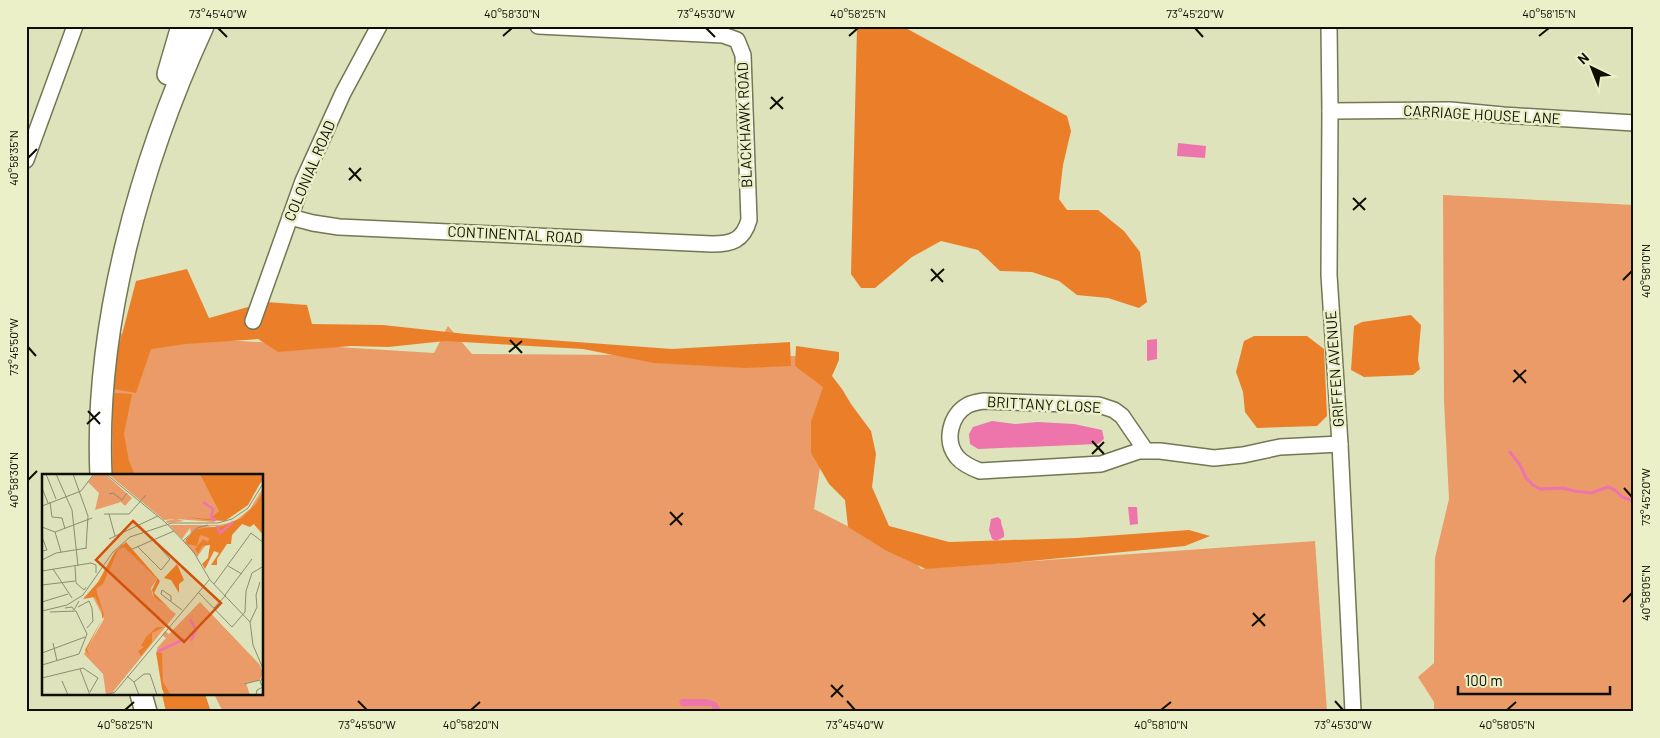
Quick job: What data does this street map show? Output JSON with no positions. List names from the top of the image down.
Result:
{
  "streets": {
    "street": [
      "CARRIAGE HOUSE LANE",
      "BLACKHAWK ROAD",
      "COLONIAL ROAD",
      "CONTINENTAL ROAD",
      "GRIFFEN AVENUE",
      "BRITTANY CLOSE"
    ]
  },
  "crossings": [
    ["CARRIAGE HOUSE LANE", "GRIFFEN AVENUE"],
    ["BLACKHAWK ROAD", "CONTINENTAL ROAD"],
    ["COLONIAL ROAD", "CONTINENTAL ROAD"],
    ["GRIFFEN AVENUE", "BRITTANY CLOSE"]
  ],
  "scale_bar": "100 m",
  "north": "top left",
  "coordinates": [
    "73°45'40\"W",
    "40°58'30\"N",
    "73°45'30\"W",
    "40°58'25\"N",
    "73°45'20\"W",
    "40°58'15\"N",
    "40°58'35\"N",
    "40°58'10\"N",
    "73°45'50\"W",
    "40°58'05\"N",
    "40°58'20\"N"
  ]
}
